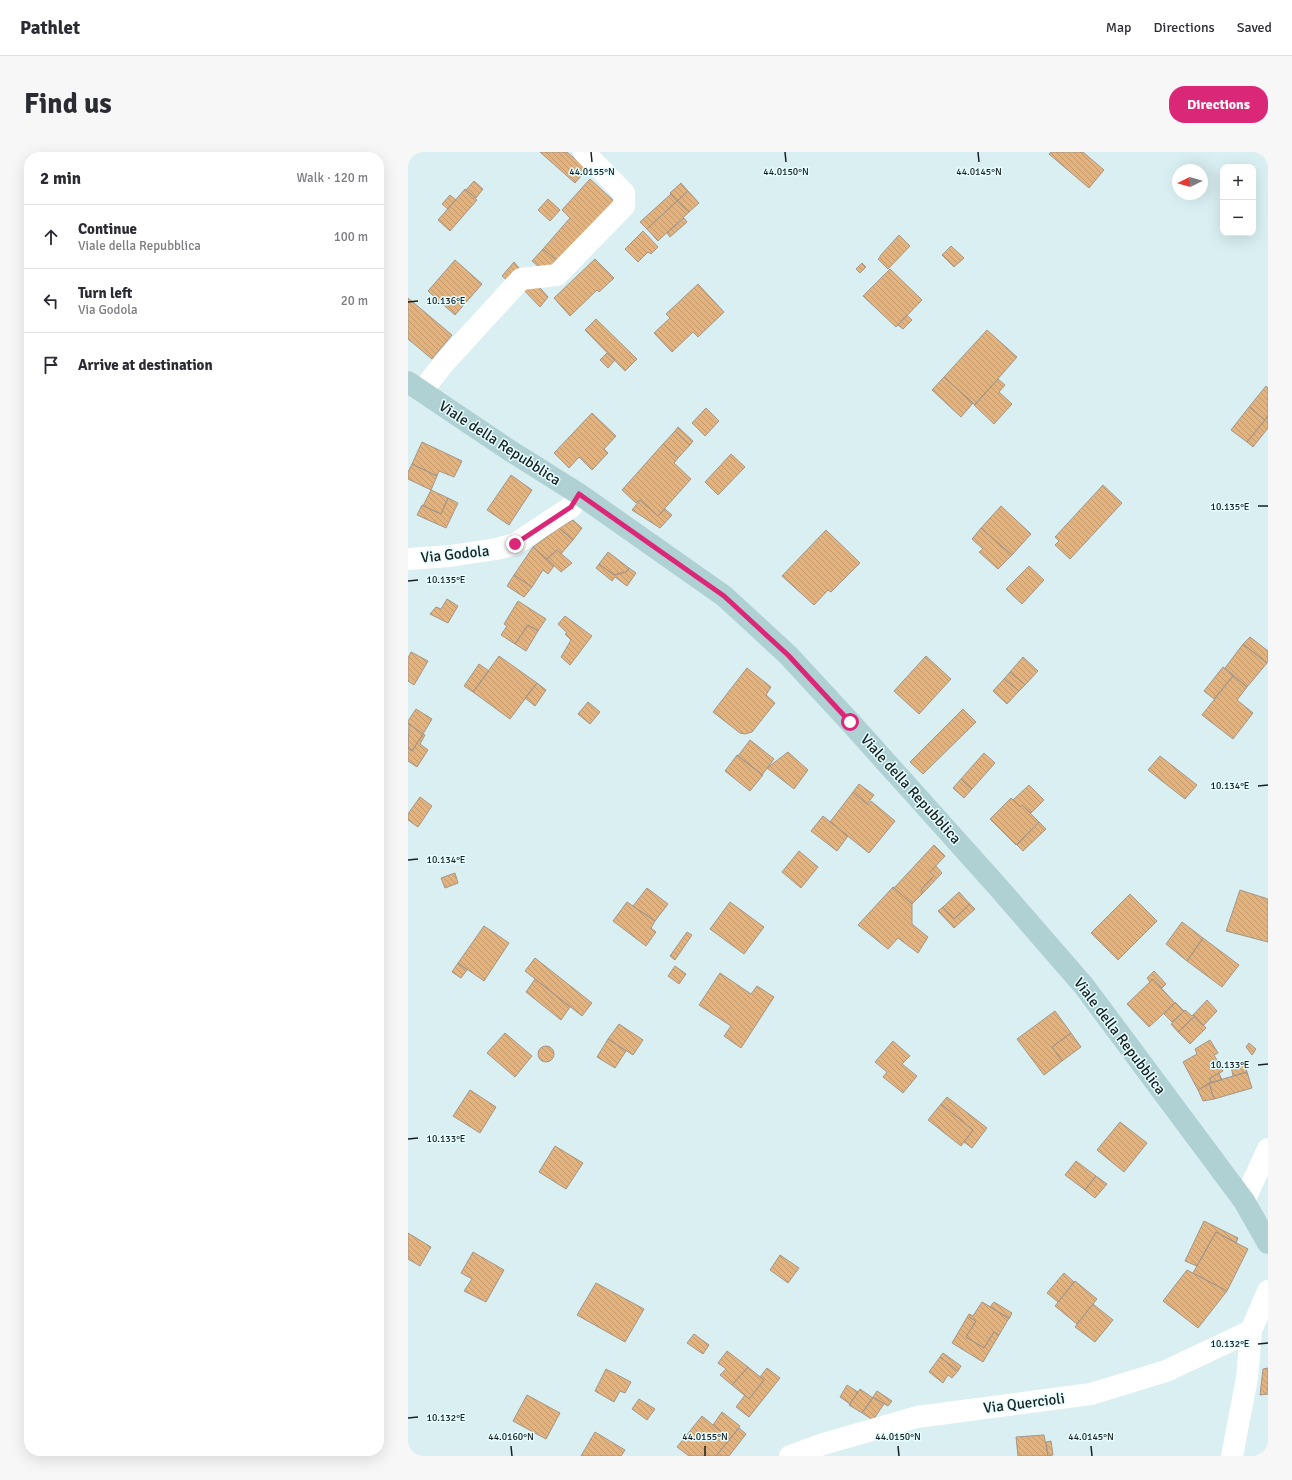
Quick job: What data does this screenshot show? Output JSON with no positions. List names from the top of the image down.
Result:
{
  "streets": {
    "main road": ["Viale della Repubblica"],
    "street": ["Via Godola", "Via Quercioli"]
  },
  "crossings": [
    ["Viale della Repubblica", "Via Godola"]
  ],
  "north": "left",
  "page": {
    "header": "Pathlet",
    "nav": ["Map", "Directions", "Saved"],
    "buttons": "Directions",
    "title": "Find us",
    "heading": ["2 min", "Walk · 120 m"],
    "map_buttons": ["+", "−"],
    "list": [
      ["Continue", "Viale della Repubblica", "100 m"],
      ["Turn left", "Via Godola", "20 m"],
      "Arrive at destination"
    ]
  },
  "coordinates": [
    "44.0155°N",
    "44.0150°N",
    "44.0145°N",
    "10.136°E",
    "10.135°E",
    "10.134°E",
    "10.133°E",
    "10.132°E",
    "44.0160°N"
  ]
}
